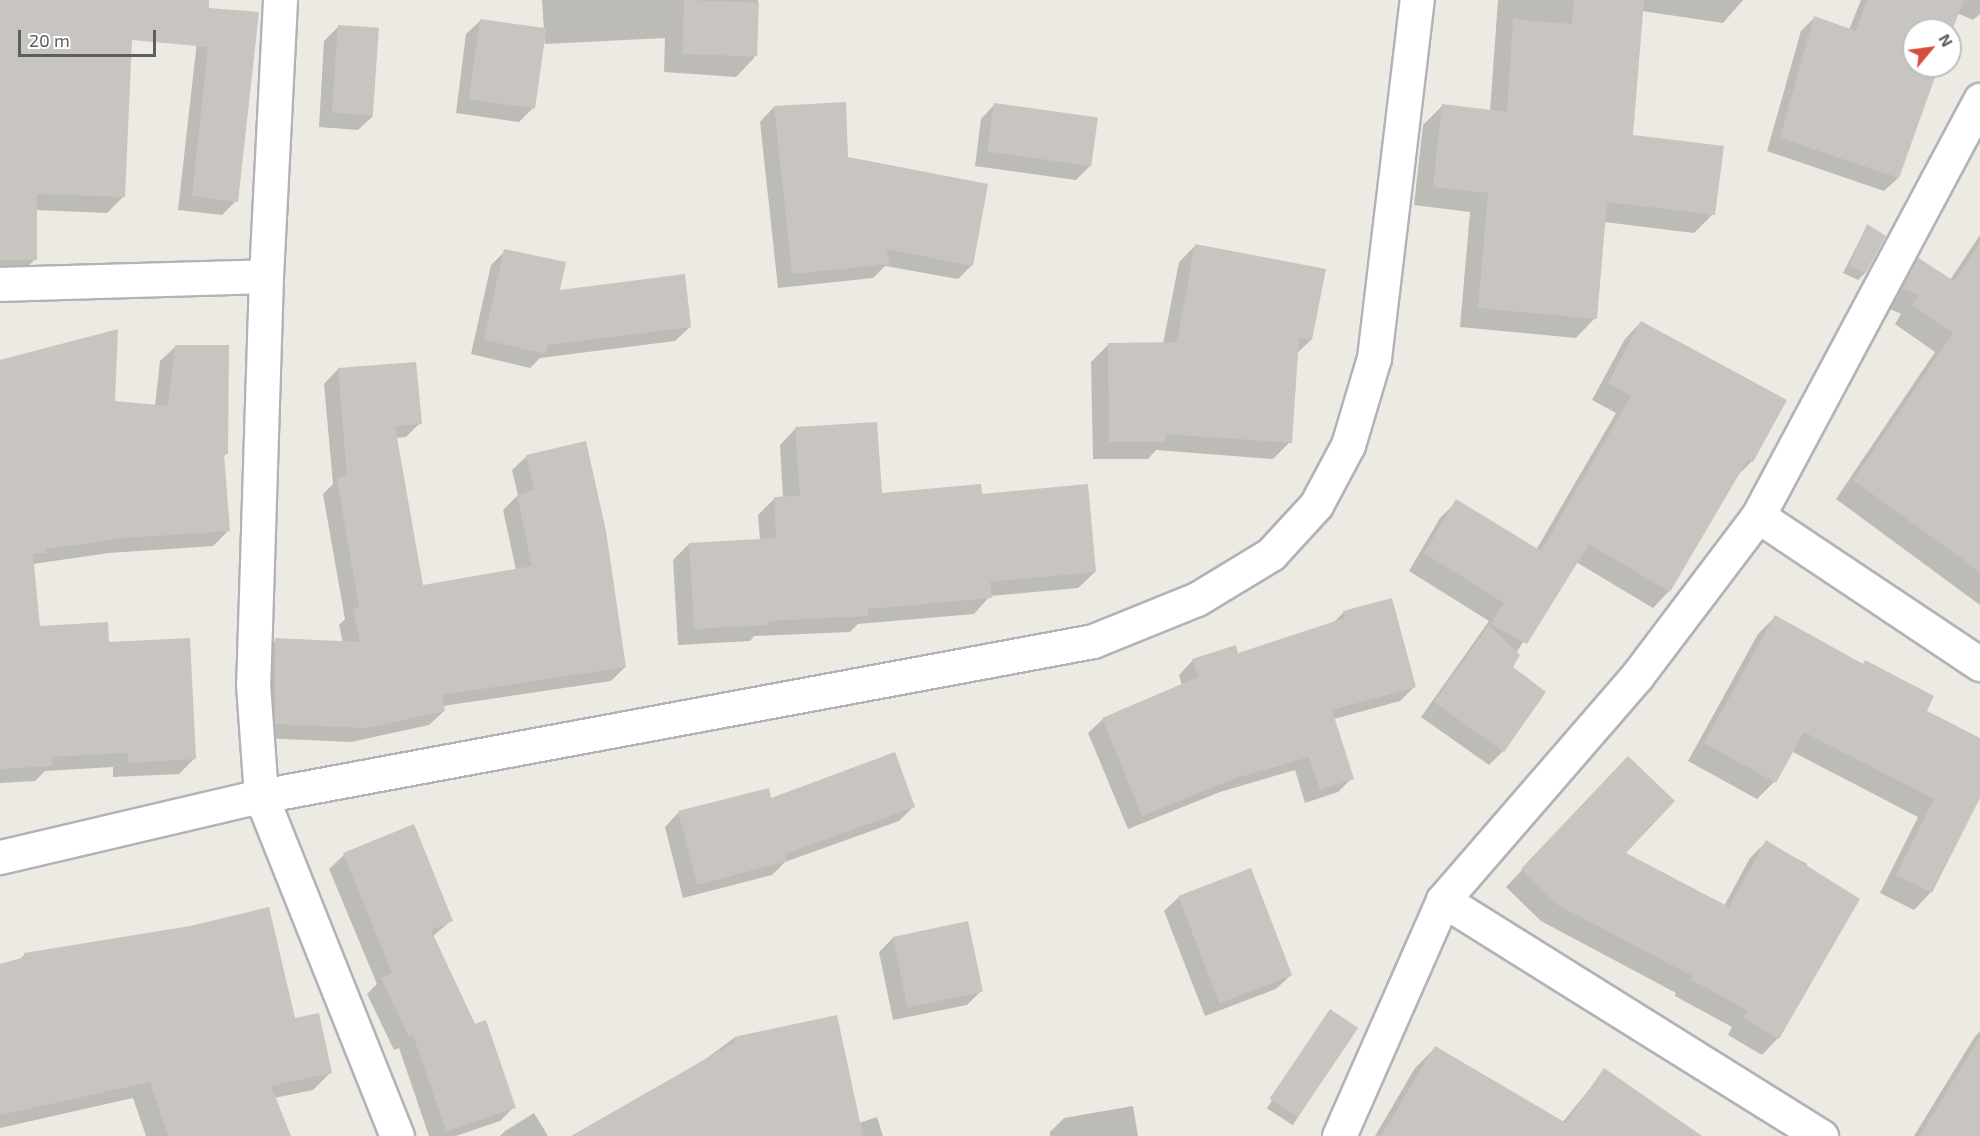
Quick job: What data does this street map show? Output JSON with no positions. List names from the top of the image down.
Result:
{
  "scale_bar": "20 m",
  "north": "top right"
}
